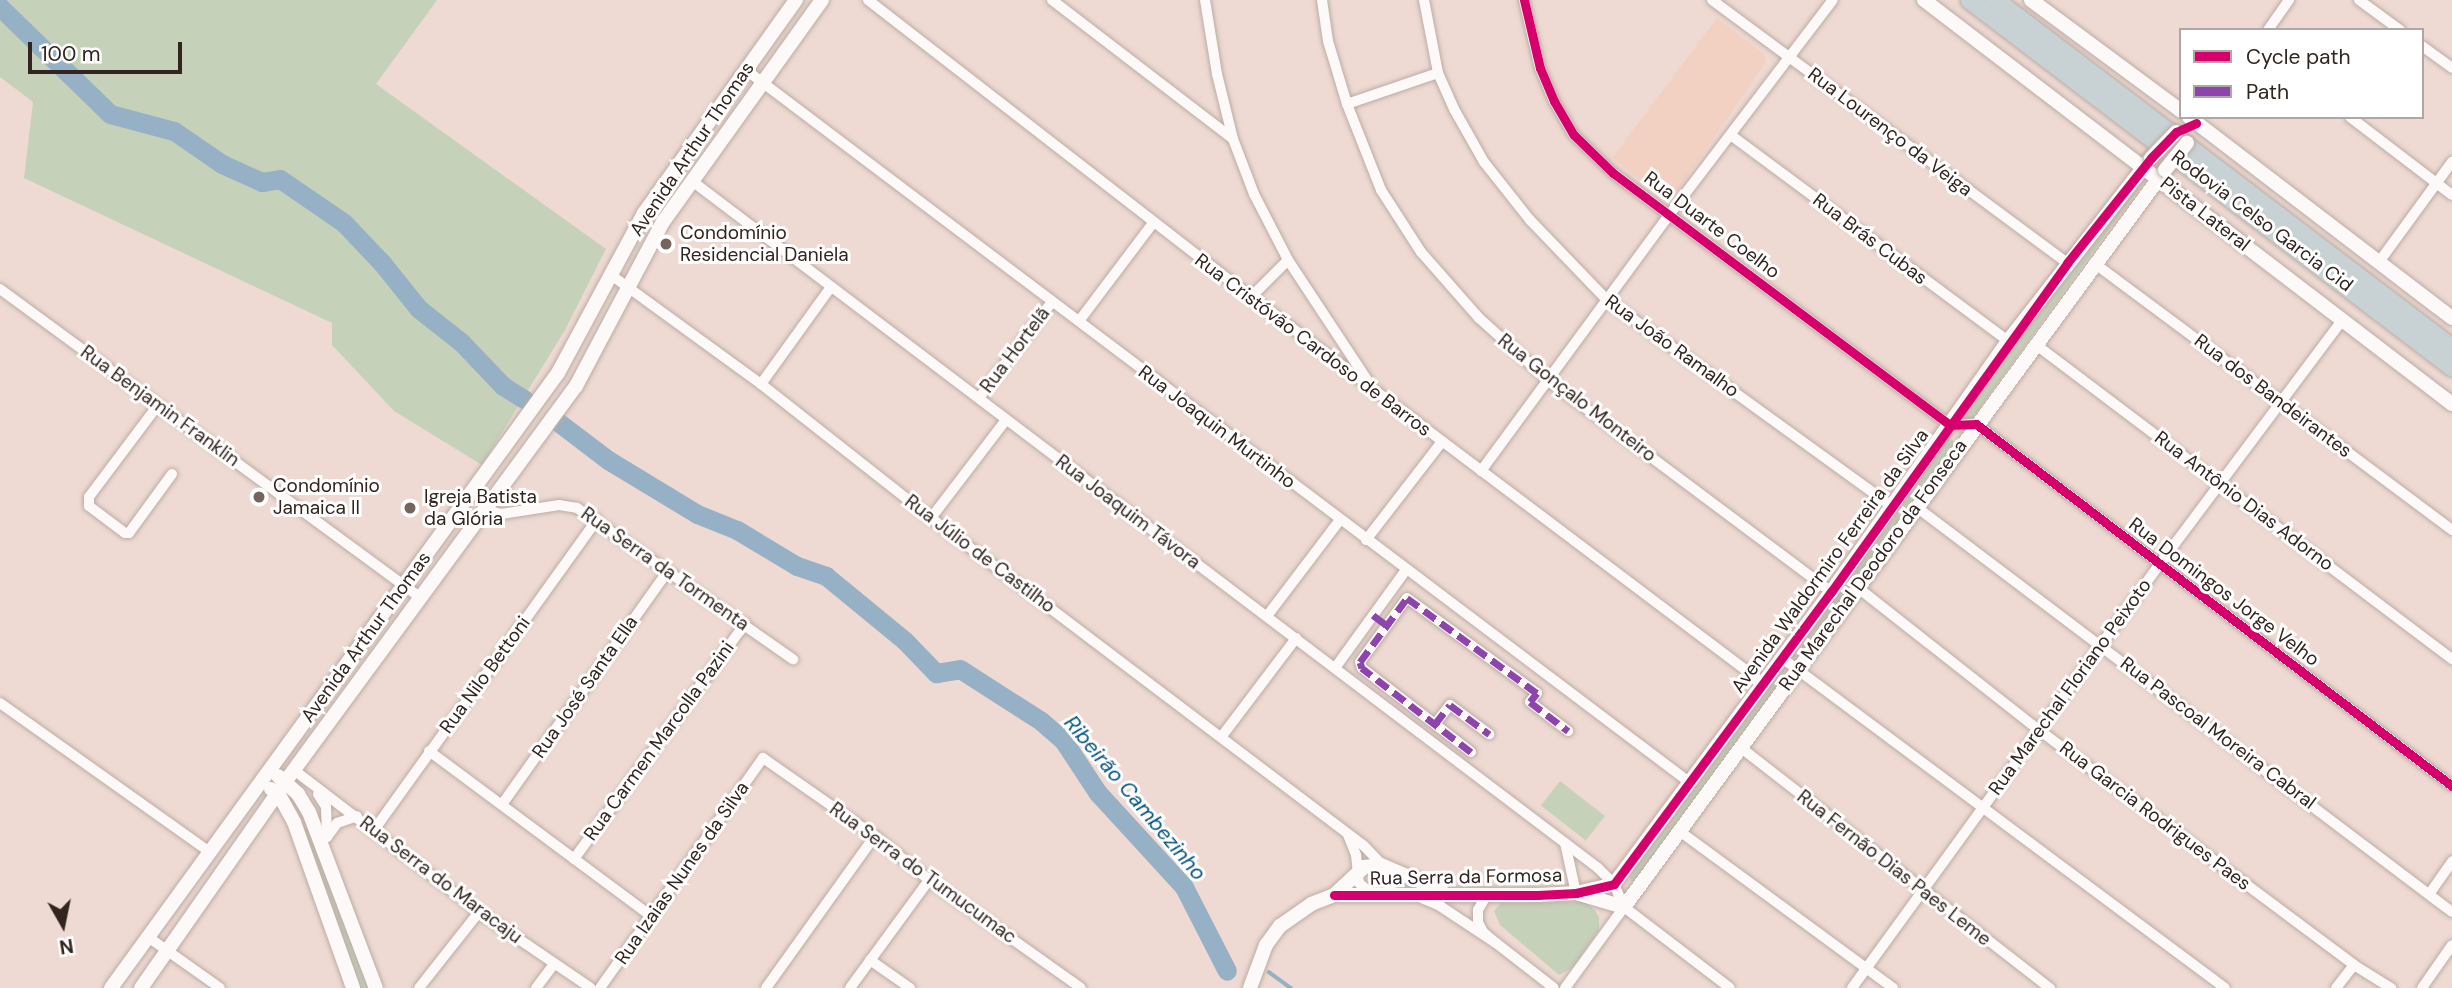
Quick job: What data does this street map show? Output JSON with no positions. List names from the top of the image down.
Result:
{
  "streets": {
    "highway": ["Rodovia Celso Garcia Cid"],
    "street": [
      "Rua Lourenço da Veiga",
      "Avenida Arthur Thomas",
      "Pista Lateral",
      "Rua Duarte Coelho",
      "Rua Brás Cubas",
      "Rua Cristóvão Cardoso de Barros",
      "Rua João Ramalho",
      "Rua Hortelã",
      "Rua dos Bandeirantes",
      "Rua Gonçalo Monteiro",
      "Rua Benjamin Franklin",
      "Rua Joaquin Murtinho",
      "Rua Antônio Dias Adorno",
      "Rua Joaquim Távora",
      "Rua Júlio de Castilho",
      "Avenida Waldormiro Ferreira da Silva",
      "Rua Marechal Deodoro da Fonseca",
      "Rua Serra da Tormenta",
      "Rua Domingos Jorge Velho",
      "Rua Nilo Bettoni",
      "Rua José Santa Ella",
      "Rua Marechal Floriano Peixoto",
      "Rua Pascoal Moreira Cabral",
      "Rua Carmen Marcolla Pazini",
      "Rua Garcia Rodrigues Paes",
      "Rua Fernão Dias Paes Leme",
      "Rua Izaias Nunes da Silva",
      "Rua Serra do Tumucumac",
      "Rua Serra da Formosa",
      "Rua Serra do Maracaju"
    ]
  },
  "crossings": [
    ["Rua Lourenço da Veiga", "Avenida Waldormiro Ferreira da Silva"],
    ["Avenida Arthur Thomas", "Rua Benjamin Franklin"],
    ["Avenida Arthur Thomas", "Rua Joaquin Murtinho"],
    ["Avenida Arthur Thomas", "Rua Joaquim Távora"],
    ["Avenida Arthur Thomas", "Rua Júlio de Castilho"],
    ["Avenida Arthur Thomas", "Rua Serra da Tormenta"],
    ["Avenida Arthur Thomas", "Rua Serra do Maracaju"],
    ["Pista Lateral", "Avenida Waldormiro Ferreira da Silva"],
    ["Pista Lateral", "Rua Marechal Deodoro da Fonseca"],
    ["Pista Lateral", "Rua Marechal Floriano Peixoto"],
    ["Rua Duarte Coelho", "Avenida Waldormiro Ferreira da Silva"],
    ["Rua Brás Cubas", "Avenida Waldormiro Ferreira da Silva"],
    ["Rua Cristóvão Cardoso de Barros", "Avenida Waldormiro Ferreira da Silva"],
    ["Rua João Ramalho", "Avenida Waldormiro Ferreira da Silva"],
    ["Rua Hortelã", "Rua Joaquin Murtinho"],
    ["Rua Hortelã", "Rua Joaquim Távora"],
    ["Rua dos Bandeirantes", "Rua Marechal Deodoro da Fonseca"],
    ["Rua dos Bandeirantes", "Rua Marechal Floriano Peixoto"],
    ["Rua Gonçalo Monteiro", "Avenida Waldormiro Ferreira da Silva"],
    ["Rua Joaquin Murtinho", "Avenida Waldormiro Ferreira da Silva"],
    ["Rua Antônio Dias Adorno", "Rua Marechal Deodoro da Fonseca"],
    ["Rua Antônio Dias Adorno", "Rua Marechal Floriano Peixoto"],
    ["Rua Joaquim Távora", "Avenida Waldormiro Ferreira da Silva"],
    ["Rua Joaquim Távora", "Rua Marechal Deodoro da Fonseca"],
    ["Rua Joaquim Távora", "Rua Serra da Formosa"],
    ["Rua Júlio de Castilho", "Rua Serra da Formosa"],
    ["Avenida Waldormiro Ferreira da Silva", "Rua Marechal Deodoro da Fonseca"],
    ["Avenida Waldormiro Ferreira da Silva", "Rua Serra da Formosa"],
    ["Rua Marechal Deodoro da Fonseca", "Rua Domingos Jorge Velho"],
    ["Rua Marechal Deodoro da Fonseca", "Rua Pascoal Moreira Cabral"],
    ["Rua Marechal Deodoro da Fonseca", "Rua Garcia Rodrigues Paes"],
    ["Rua Marechal Deodoro da Fonseca", "Rua Fernão Dias Paes Leme"],
    ["Rua Marechal Deodoro da Fonseca", "Rua Serra da Formosa"],
    ["Rua Serra da Tormenta", "Rua Nilo Bettoni"],
    ["Rua Serra da Tormenta", "Rua José Santa Ella"],
    ["Rua Serra da Tormenta", "Rua Carmen Marcolla Pazini"],
    ["Rua Domingos Jorge Velho", "Rua Marechal Floriano Peixoto"],
    ["Rua Nilo Bettoni", "Rua Serra do Maracaju"],
    ["Rua Marechal Floriano Peixoto", "Rua Pascoal Moreira Cabral"],
    ["Rua Marechal Floriano Peixoto", "Rua Garcia Rodrigues Paes"],
    ["Rua Marechal Floriano Peixoto", "Rua Fernão Dias Paes Leme"],
    ["Rua Izaias Nunes da Silva", "Rua Serra do Tumucumac"]
  ],
  "water": ["Ribeirão Cambezinho"],
  "places": ["Condomínio Residencial Daniela", "Condomínio Jamaica II", "Igreja Batista da Glória"],
  "legend": ["Cycle path", "Path"],
  "scale_bar": "100 m",
  "north": "bottom"
}
